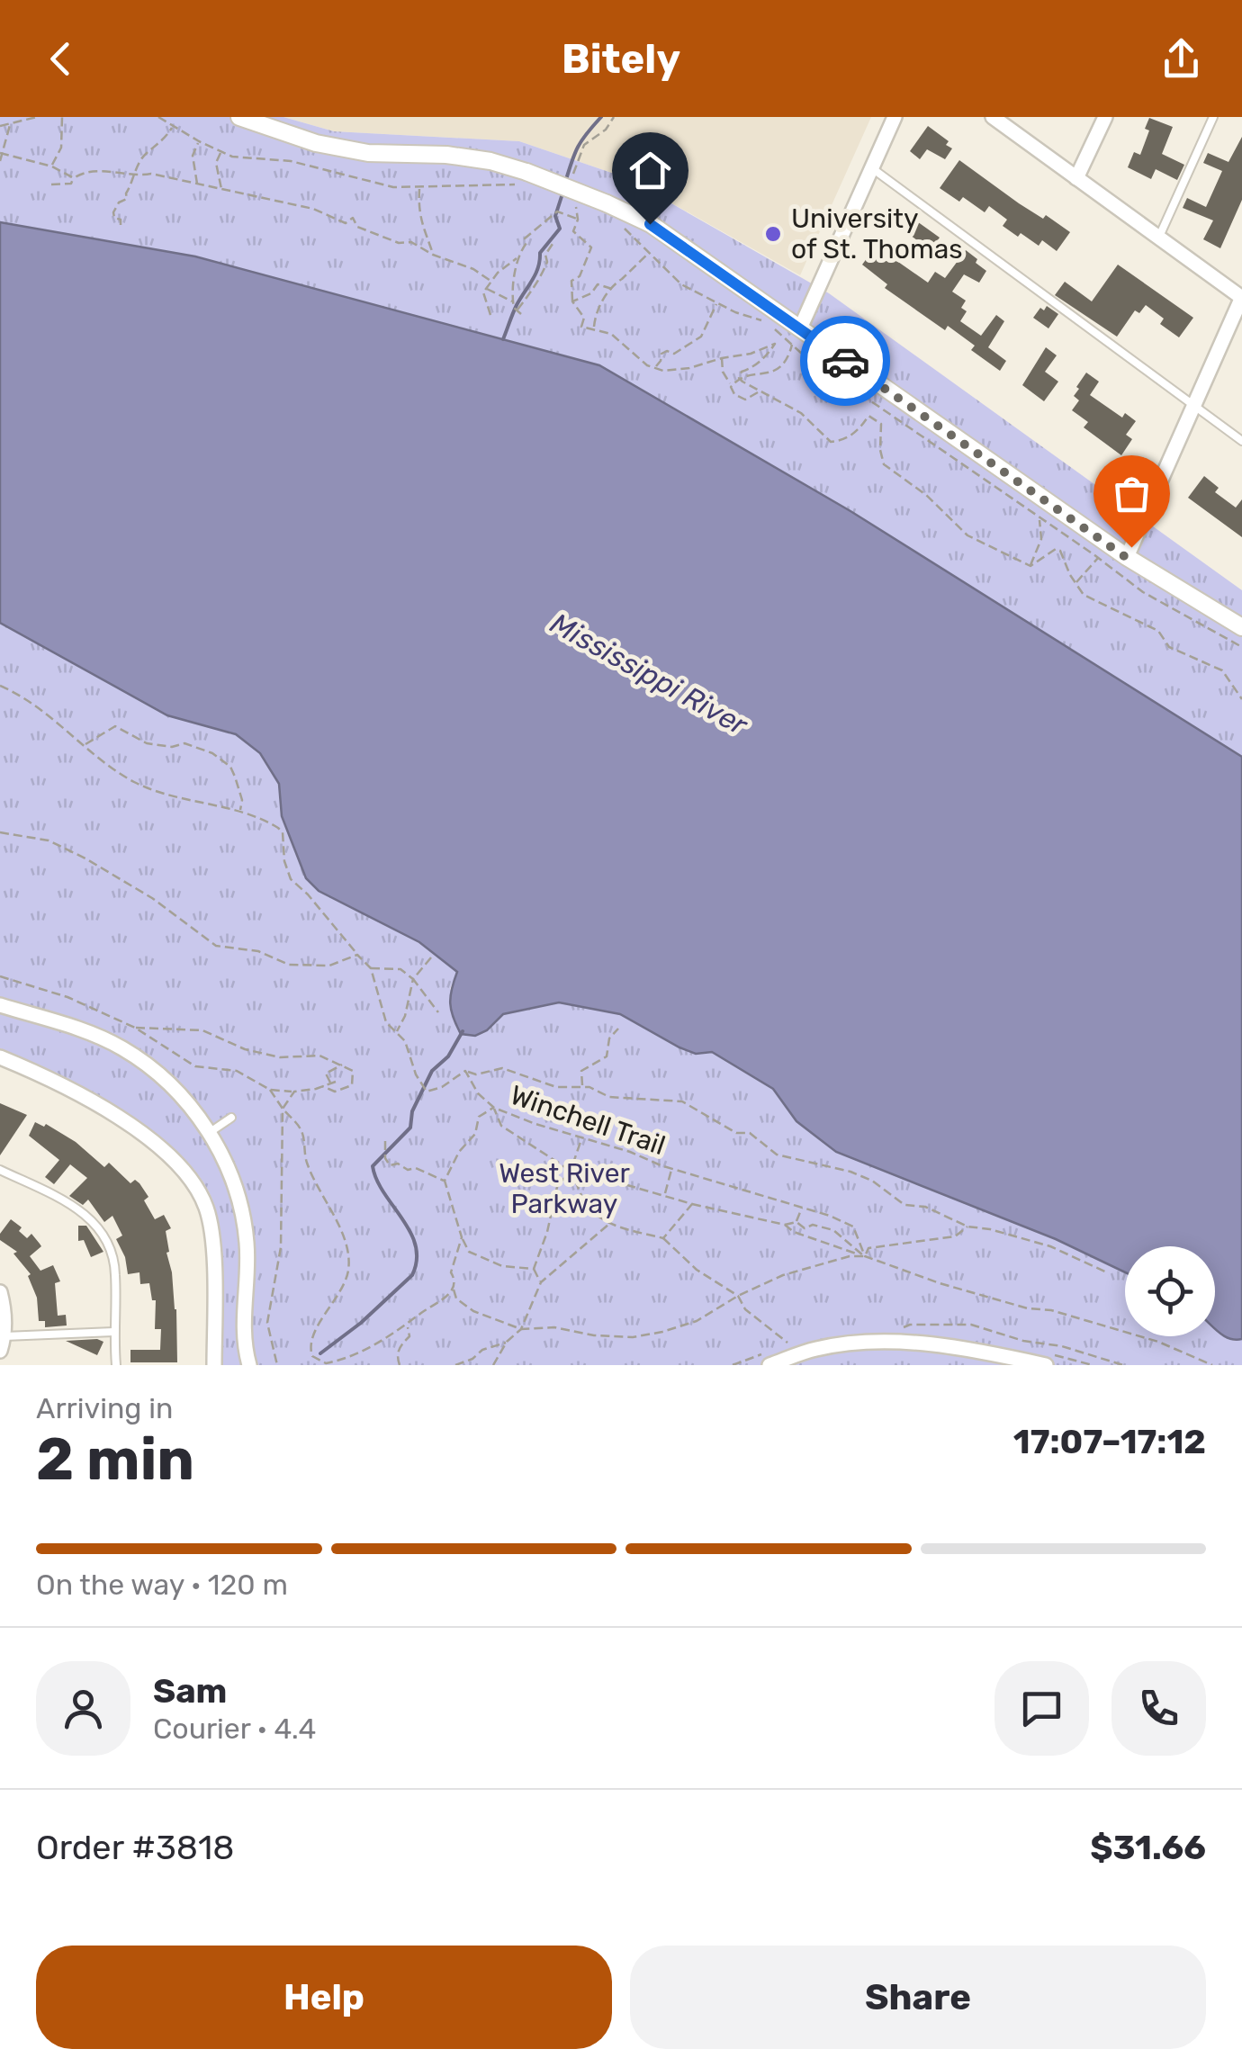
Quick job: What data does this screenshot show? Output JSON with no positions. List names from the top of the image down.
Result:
{
  "streets": {
    "path": ["Winchell Trail"]
  },
  "water": ["Mississippi River"],
  "parks": ["West River Parkway"],
  "places": ["University of St. Thomas"],
  "page": {
    "header": "Bitely",
    "heading": ["2 min", "Arriving in", "17:07–17:12"],
    "panel": [
      "Sam",
      "Courier · 4.4",
      "Order #3818",
      "$31.66"
    ],
    "bar": "On the way · 120 m",
    "buttons": ["Help", "Share"]
  }
}
